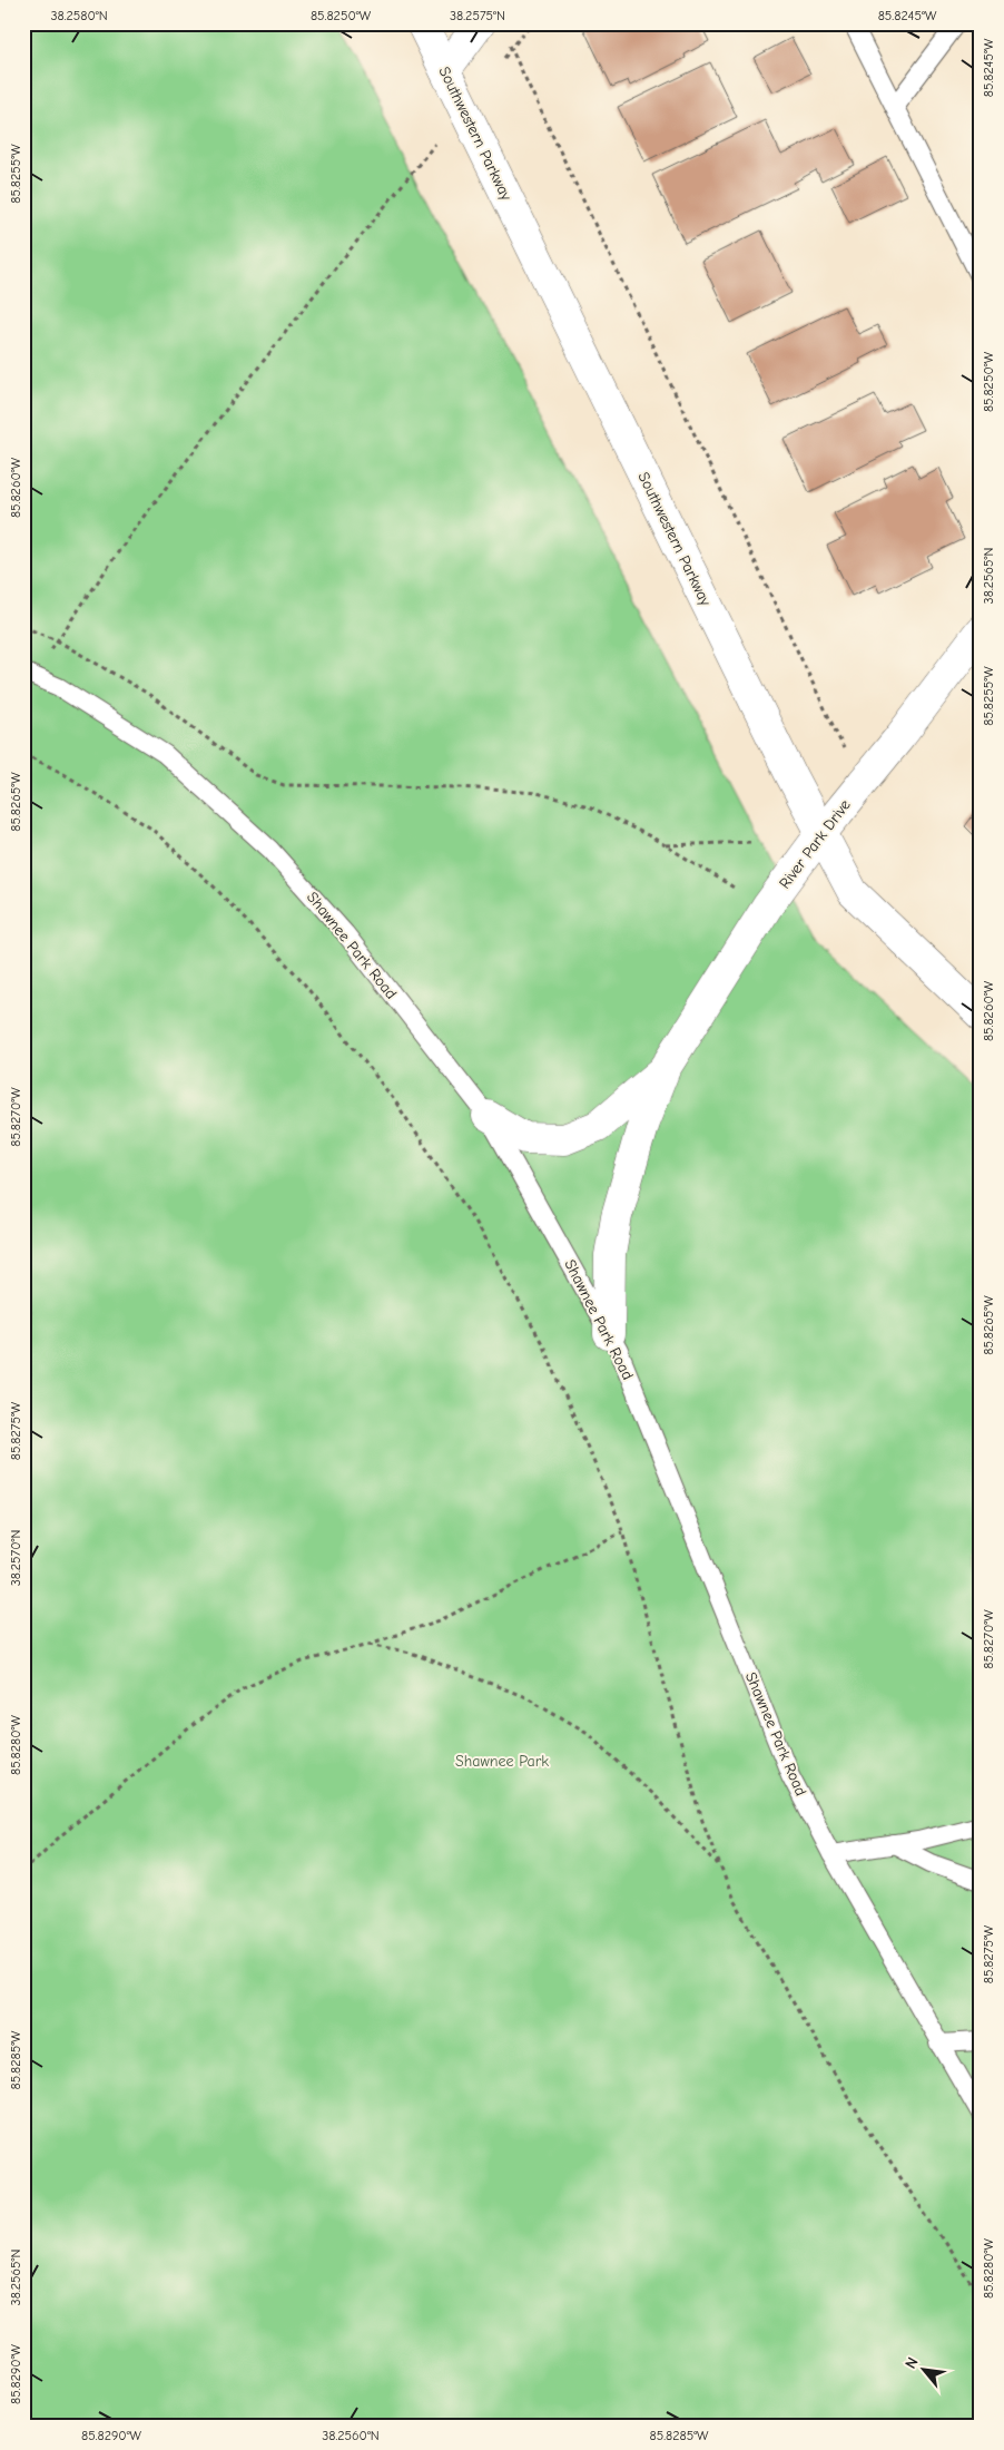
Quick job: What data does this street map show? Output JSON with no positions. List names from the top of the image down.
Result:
{
  "streets": {
    "street": ["Southwestern Parkway", "River Park Drive"],
    "lane": ["Shawnee Park Road"]
  },
  "crossings": [
    ["Southwestern Parkway", "River Park Drive"],
    ["River Park Drive", "Shawnee Park Road"]
  ],
  "parks": ["Shawnee Park"],
  "north": "top left",
  "coordinates": [
    "38.2580°N",
    "85.8250°W",
    "38.2575°N",
    "85.8245°W",
    "85.8255°W",
    "85.8260°W",
    "38.2565°N",
    "85.8265°W",
    "85.8270°W",
    "85.8275°W",
    "38.2570°N",
    "85.8280°W",
    "85.8285°W",
    "85.8290°W",
    "38.2560°N"
  ]
}
